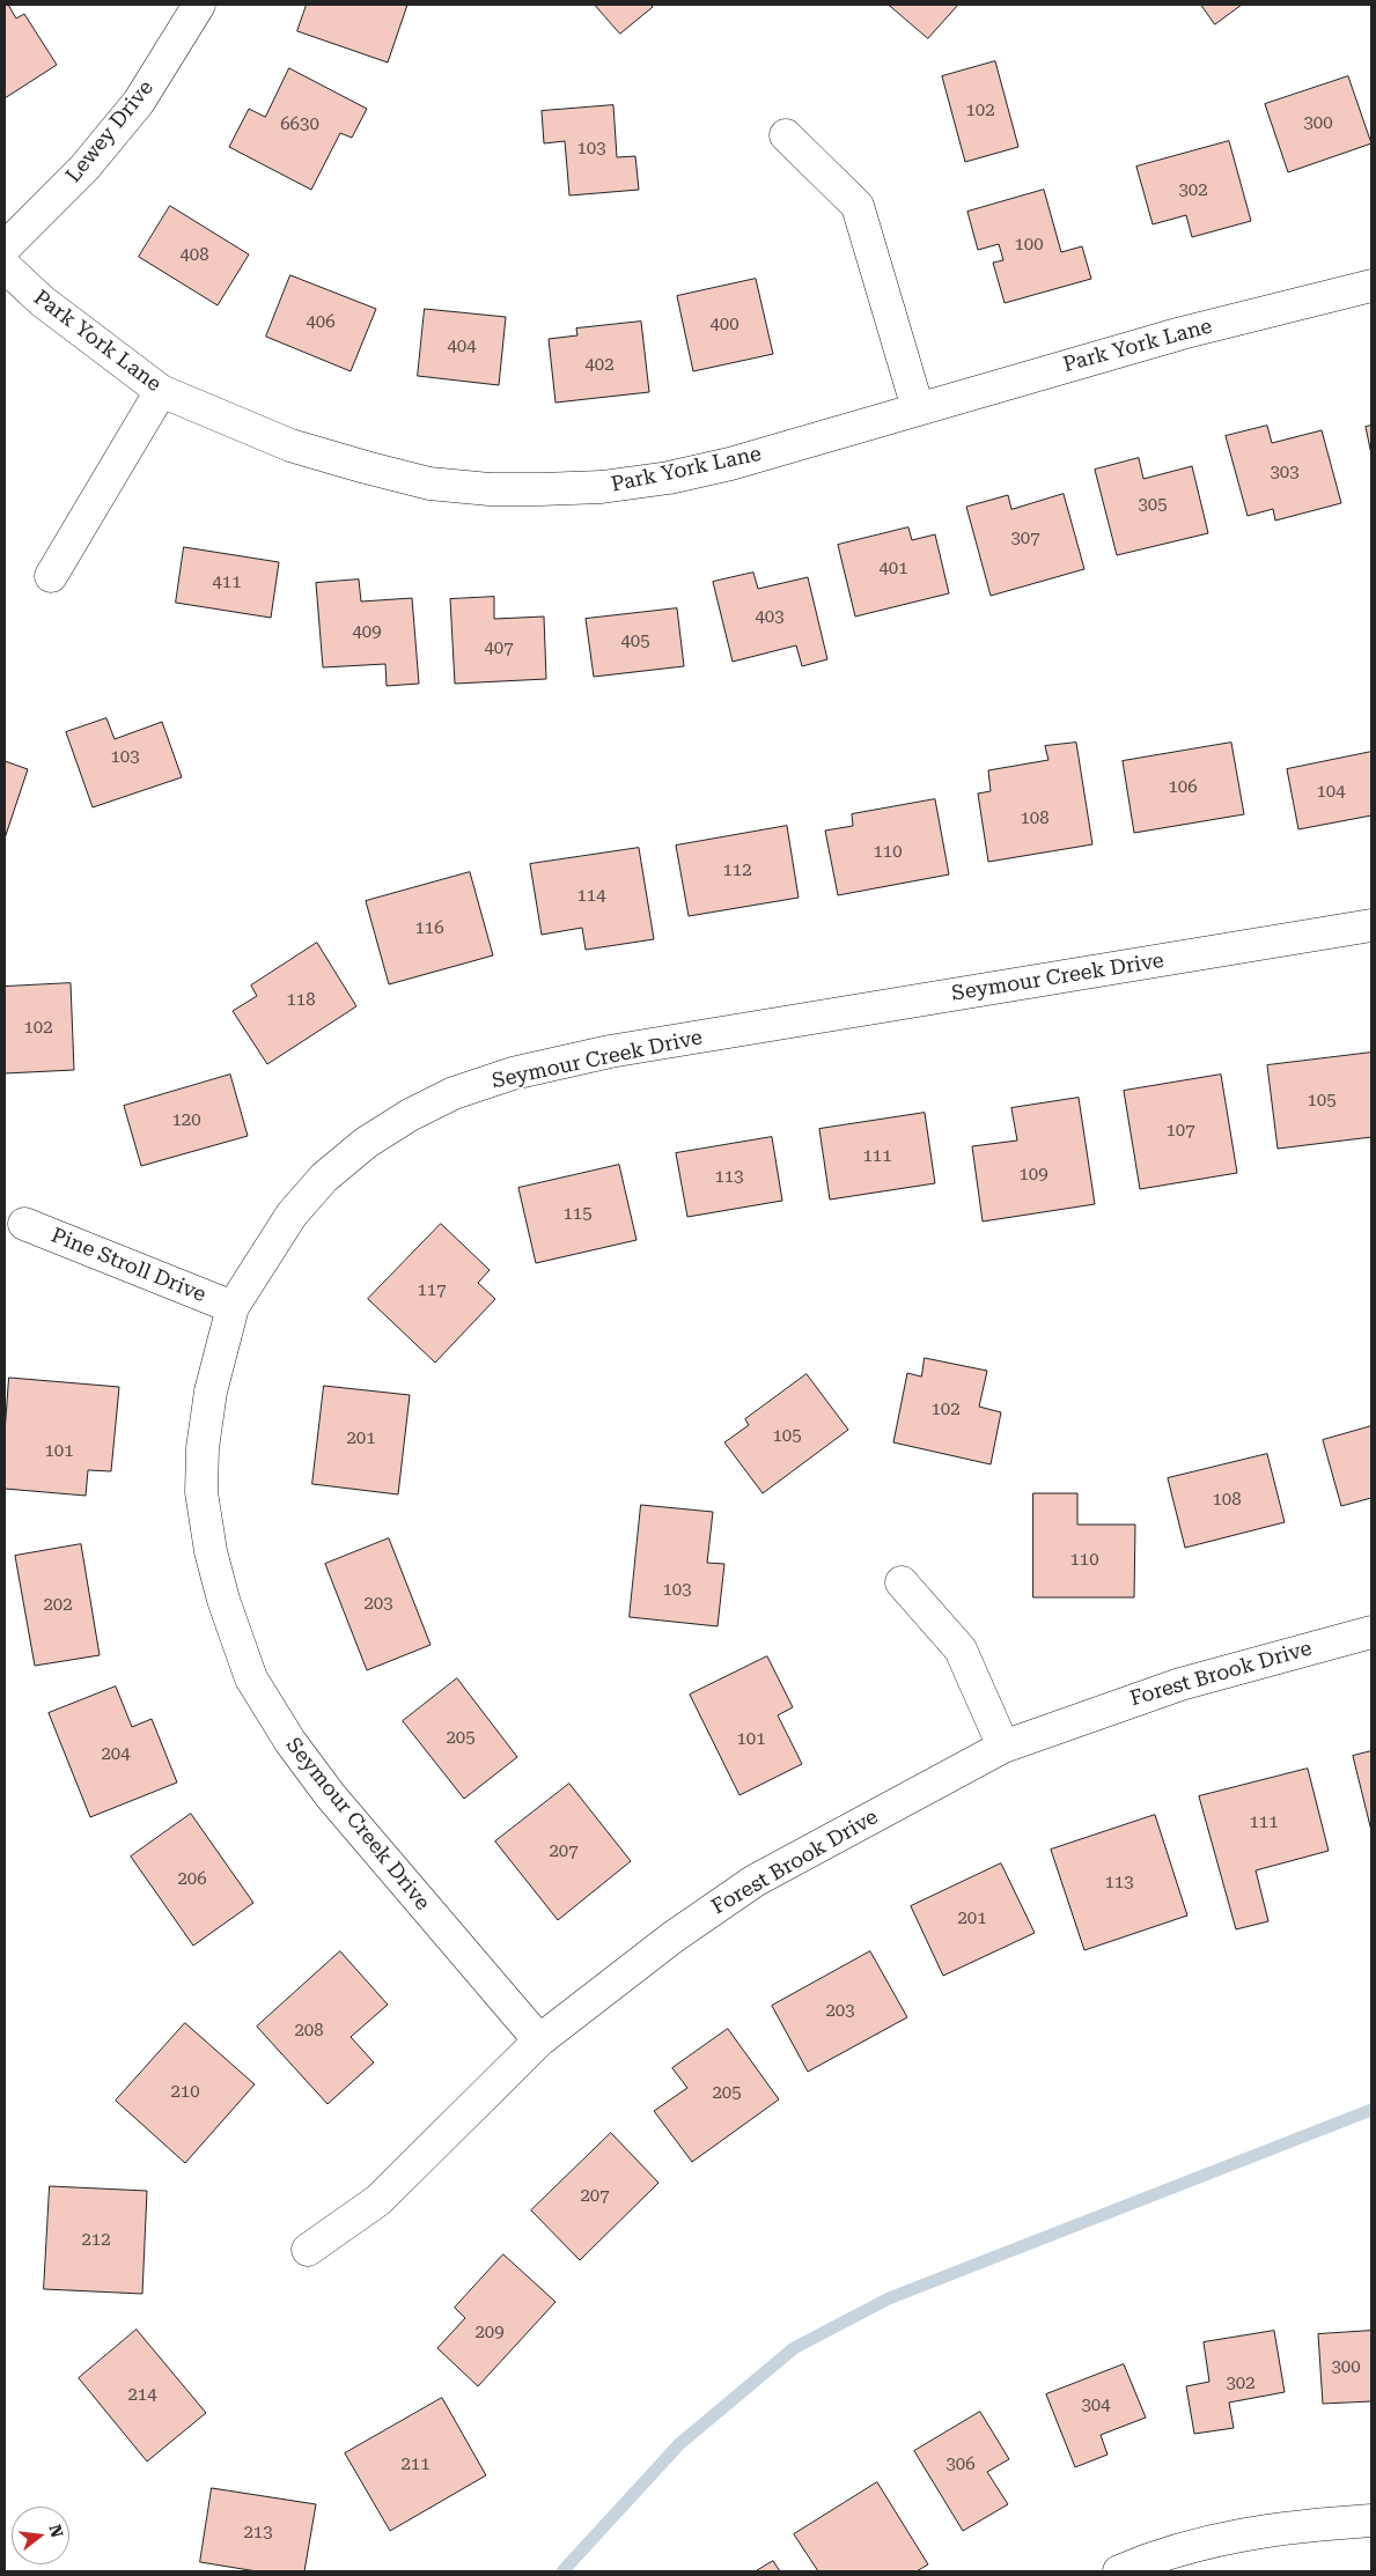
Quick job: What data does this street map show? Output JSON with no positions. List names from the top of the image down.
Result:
{
  "streets": {
    "street": [
      "Lewey Drive",
      "Park York Lane",
      "Seymour Creek Drive",
      "Pine Stroll Drive",
      "Forest Brook Drive"
    ]
  },
  "crossings": [
    ["Seymour Creek Drive", "Pine Stroll Drive"],
    ["Seymour Creek Drive", "Forest Brook Drive"]
  ],
  "house_numbers": [
    "102",
    "300",
    "6630",
    "103",
    "302",
    "100",
    "408",
    "406",
    "400",
    "404",
    "402",
    "303",
    "305",
    "307",
    "401",
    "411",
    "403",
    "409",
    "405",
    "407",
    "103",
    "106",
    "104",
    "108",
    "110",
    "112",
    "114",
    "116",
    "118",
    "102",
    "105",
    "120",
    "107",
    "111",
    "109",
    "113",
    "115",
    "117",
    "102",
    "105",
    "201",
    "101",
    "108",
    "110",
    "103",
    "203",
    "202",
    "205",
    "101",
    "204",
    "111",
    "207",
    "206",
    "113",
    "201",
    "203",
    "208",
    "210",
    "205",
    "207",
    "212",
    "209",
    "300",
    "302",
    "214",
    "304",
    "211",
    "306",
    "213"
  ],
  "north": "right"
}
